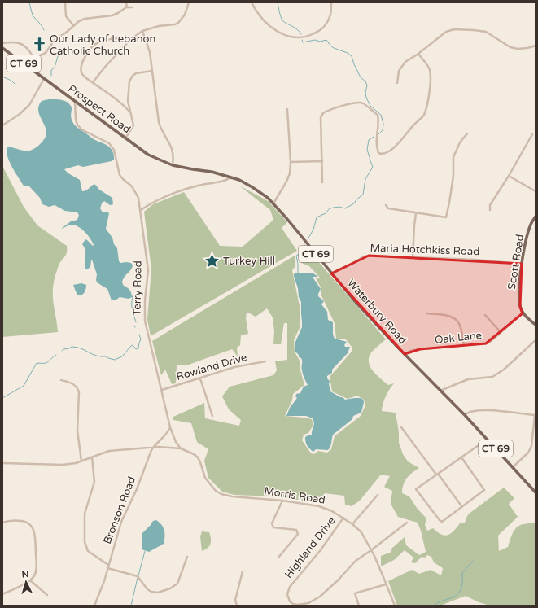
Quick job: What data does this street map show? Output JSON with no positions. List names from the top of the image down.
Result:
{
  "streets": {
    "main road": [
      "CT 69",
      "Prospect Road",
      "Scott Road",
      "Waterbury Road"
    ],
    "street": [
      "Maria Hotchkiss Road",
      "Terry Road",
      "Oak Lane",
      "Rowland Drive",
      "Morris Road",
      "Bronson Road",
      "Highland Drive"
    ]
  },
  "crossings": [
    ["Prospect Road", "Terry Road"],
    ["Prospect Road", "Waterbury Road"],
    ["Maria Hotchkiss Road", "Scott Road"],
    ["Maria Hotchkiss Road", "Waterbury Road"],
    ["Scott Road", "Oak Lane"],
    ["Terry Road", "Rowland Drive"],
    ["Terry Road", "Morris Road"],
    ["Terry Road", "Bronson Road"],
    ["Waterbury Road", "Oak Lane"],
    ["Morris Road", "Highland Drive"]
  ],
  "places": {
    "church": ["Our Lady of Lebanon Catholic Church"],
    "place": ["Turkey Hill"]
  },
  "north": "top"
}
